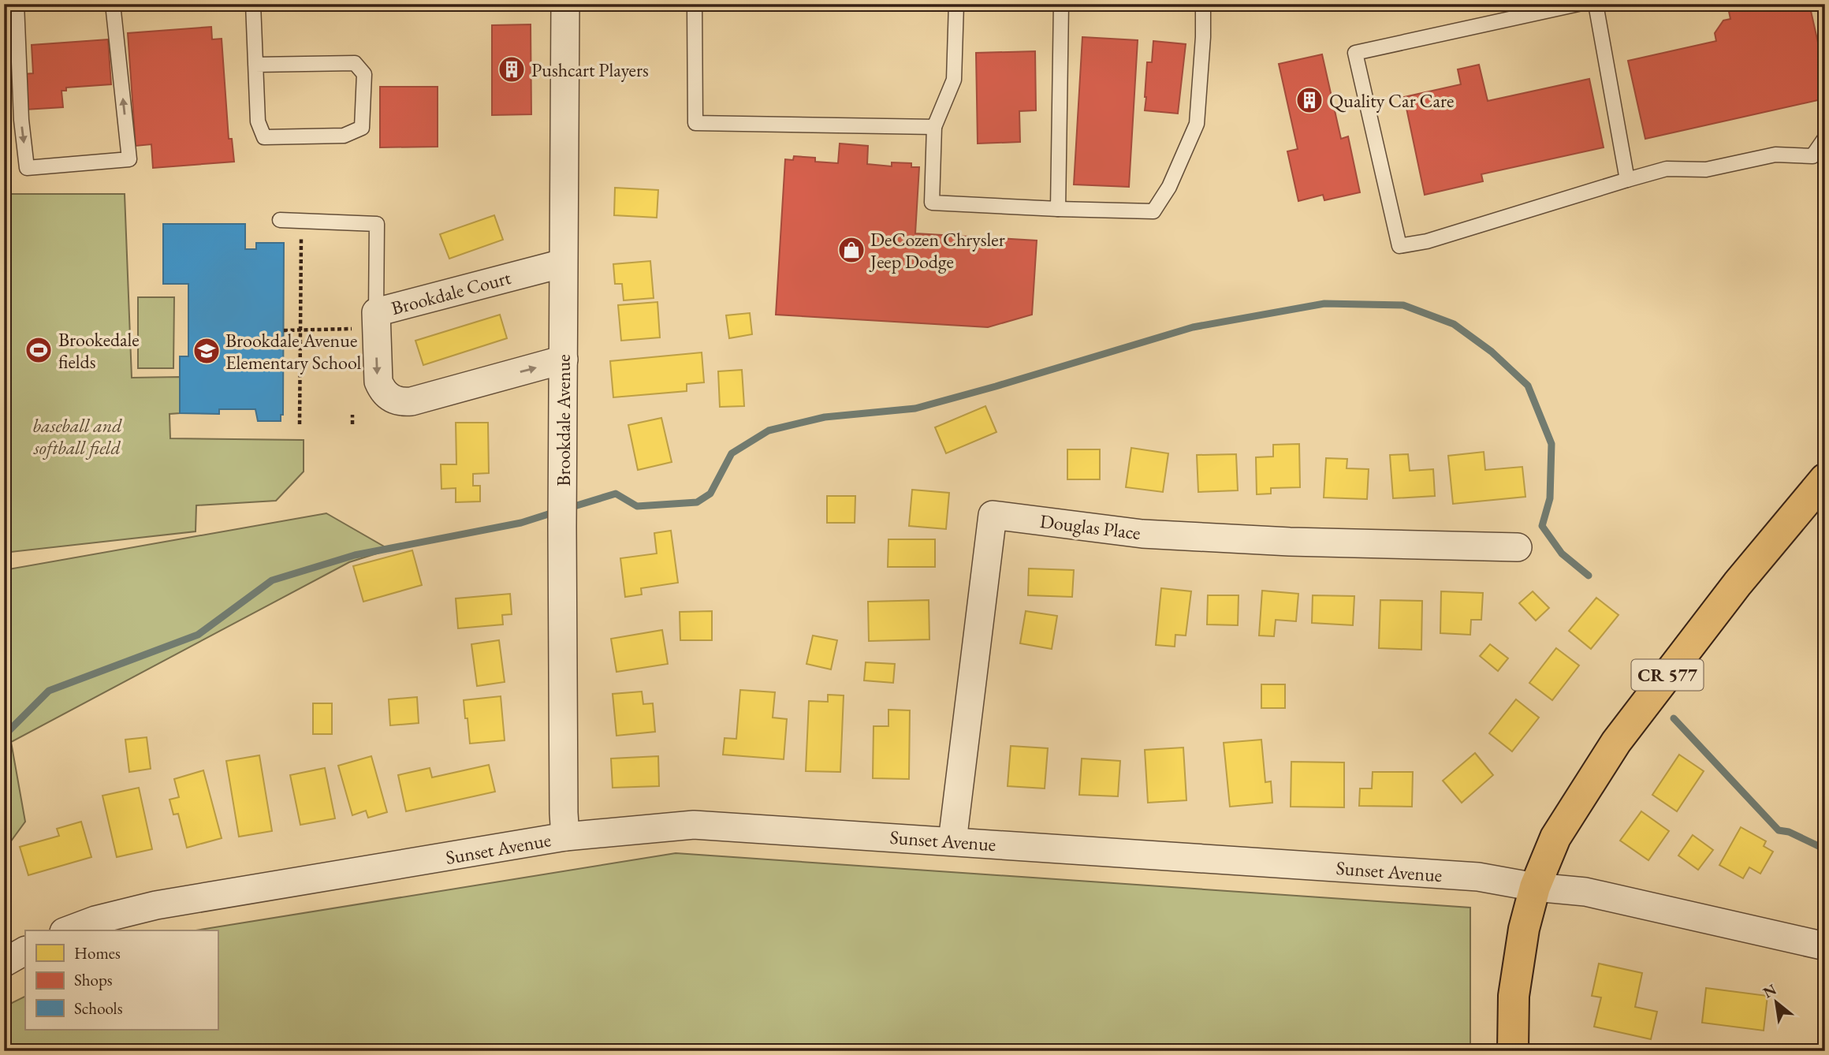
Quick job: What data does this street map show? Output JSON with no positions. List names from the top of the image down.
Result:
{
  "streets": {
    "main road": ["CR 577"],
    "street": [
      "Brookdale Court",
      "Brookdale Avenue",
      "Douglas Place",
      "Sunset Avenue"
    ]
  },
  "crossings": [
    ["Brookdale Court", "Brookdale Avenue"],
    ["Brookdale Avenue", "Sunset Avenue"],
    ["Douglas Place", "Sunset Avenue"],
    ["CR 577", "Sunset Avenue"]
  ],
  "parks": ["baseball and softball field"],
  "places": {
    "building": ["Pushcart Players", "Quality Car Care"],
    "shop": ["DeCozen Chrysler Jeep Dodge"],
    "sports": ["Brookedale fields"],
    "school or university": ["Brookdale Avenue Elementary School"]
  },
  "legend": ["Homes", "Shops", "Schools"],
  "north": "top left"
}
